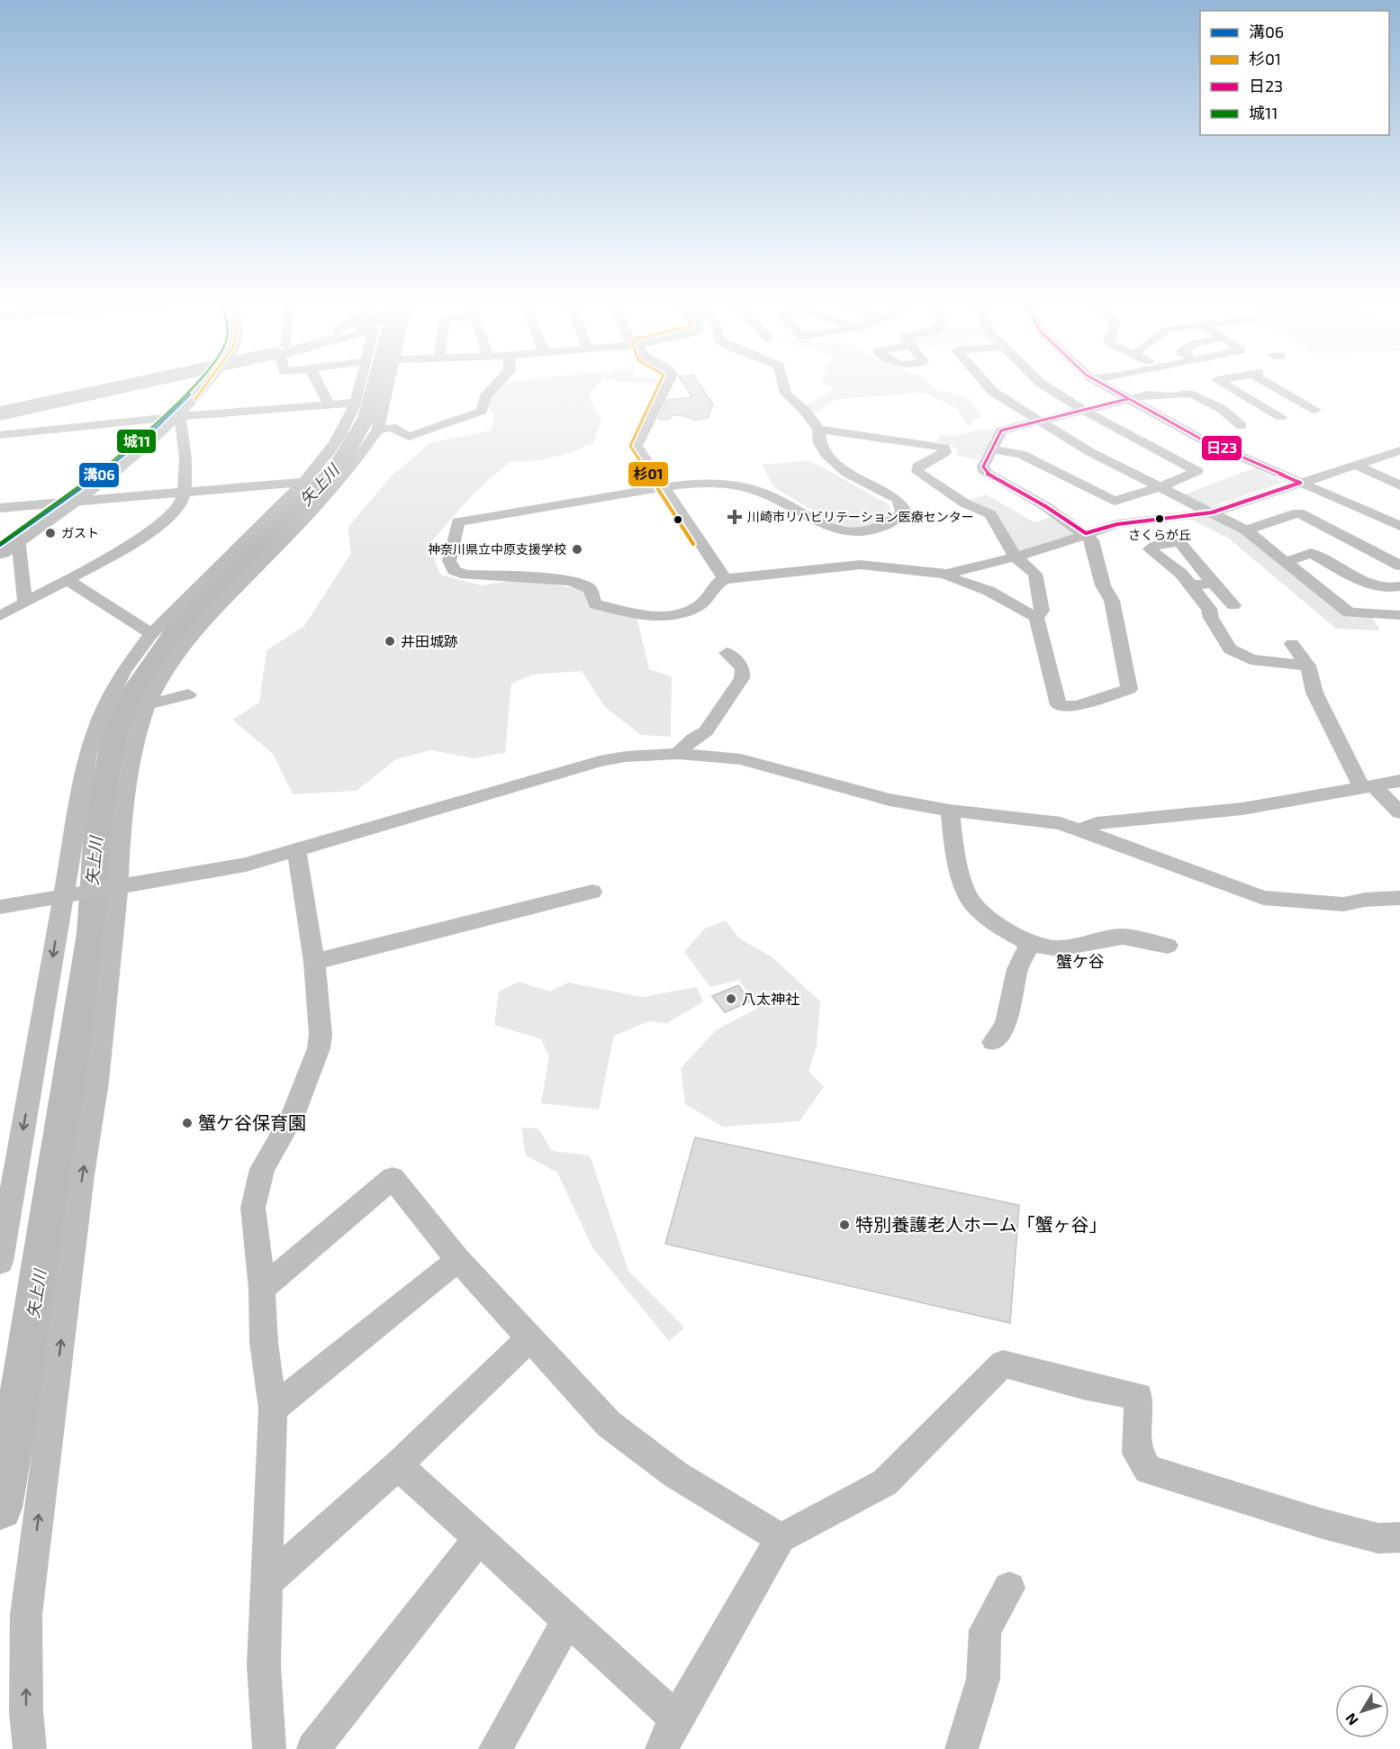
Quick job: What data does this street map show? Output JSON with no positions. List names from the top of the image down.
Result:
{
  "districts": ["蟹ケ谷"],
  "water": ["矢上川"],
  "places": {
    "health": ["川崎市リハビリテーション医療センター"],
    "other": [
      "さくらが丘",
      "ガスト",
      "神奈川県立中原支援学校",
      "井田城跡",
      "八太神社",
      "蟹ケ谷保育園",
      "特別養護老人ホーム「蟹ヶ谷」"
    ]
  },
  "lines": [
    "transit line 杉01",
    "transit line 日23",
    "transit line 城11",
    "transit line 溝06"
  ],
  "legend": [
    "溝06",
    "杉01",
    "日23",
    "城11"
  ],
  "north": "bottom left"
}
